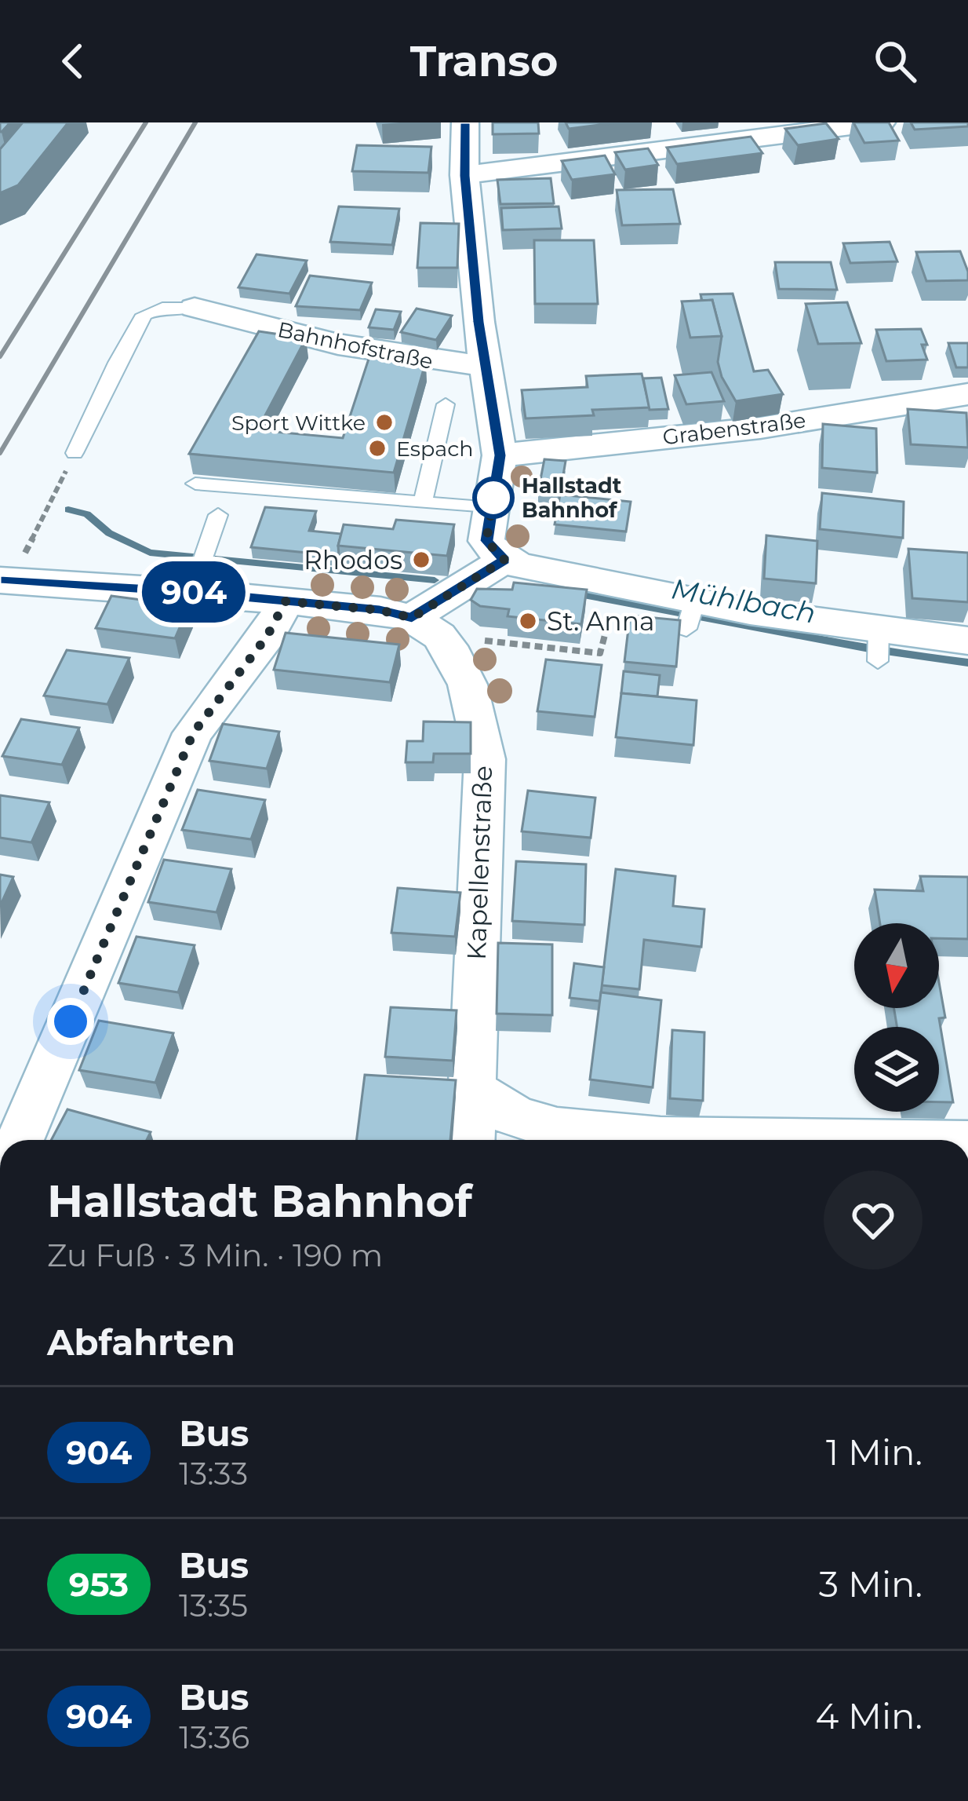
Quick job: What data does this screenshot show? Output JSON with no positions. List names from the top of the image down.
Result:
{
  "streets": {
    "street": ["Bahnhofstraße", "Grabenstraße", "Kapellenstraße"]
  },
  "water": ["Mühlbach"],
  "places": [
    "Sport Wittke",
    "Espach",
    "Hallstadt Bahnhof",
    "Rhodos",
    "St. Anna"
  ],
  "lines": ["bus line 904"],
  "north": "bottom",
  "page": {
    "header": "Transo",
    "on_map": "904",
    "heading": [
      ["Hallstadt Bahnhof", "Zu Fuß · 3 Min. · 190 m"],
      "Abfahrten"
    ],
    "list": [
      {
        "mark": "904",
        "name": "Bus",
        "note": "13:33",
        "value": "1 Min."
      },
      {
        "mark": "953",
        "name": "Bus",
        "note": "13:35",
        "value": "3 Min."
      },
      {
        "mark": "904",
        "name": "Bus",
        "note": "13:36",
        "value": "4 Min."
      }
    ]
  }
}
